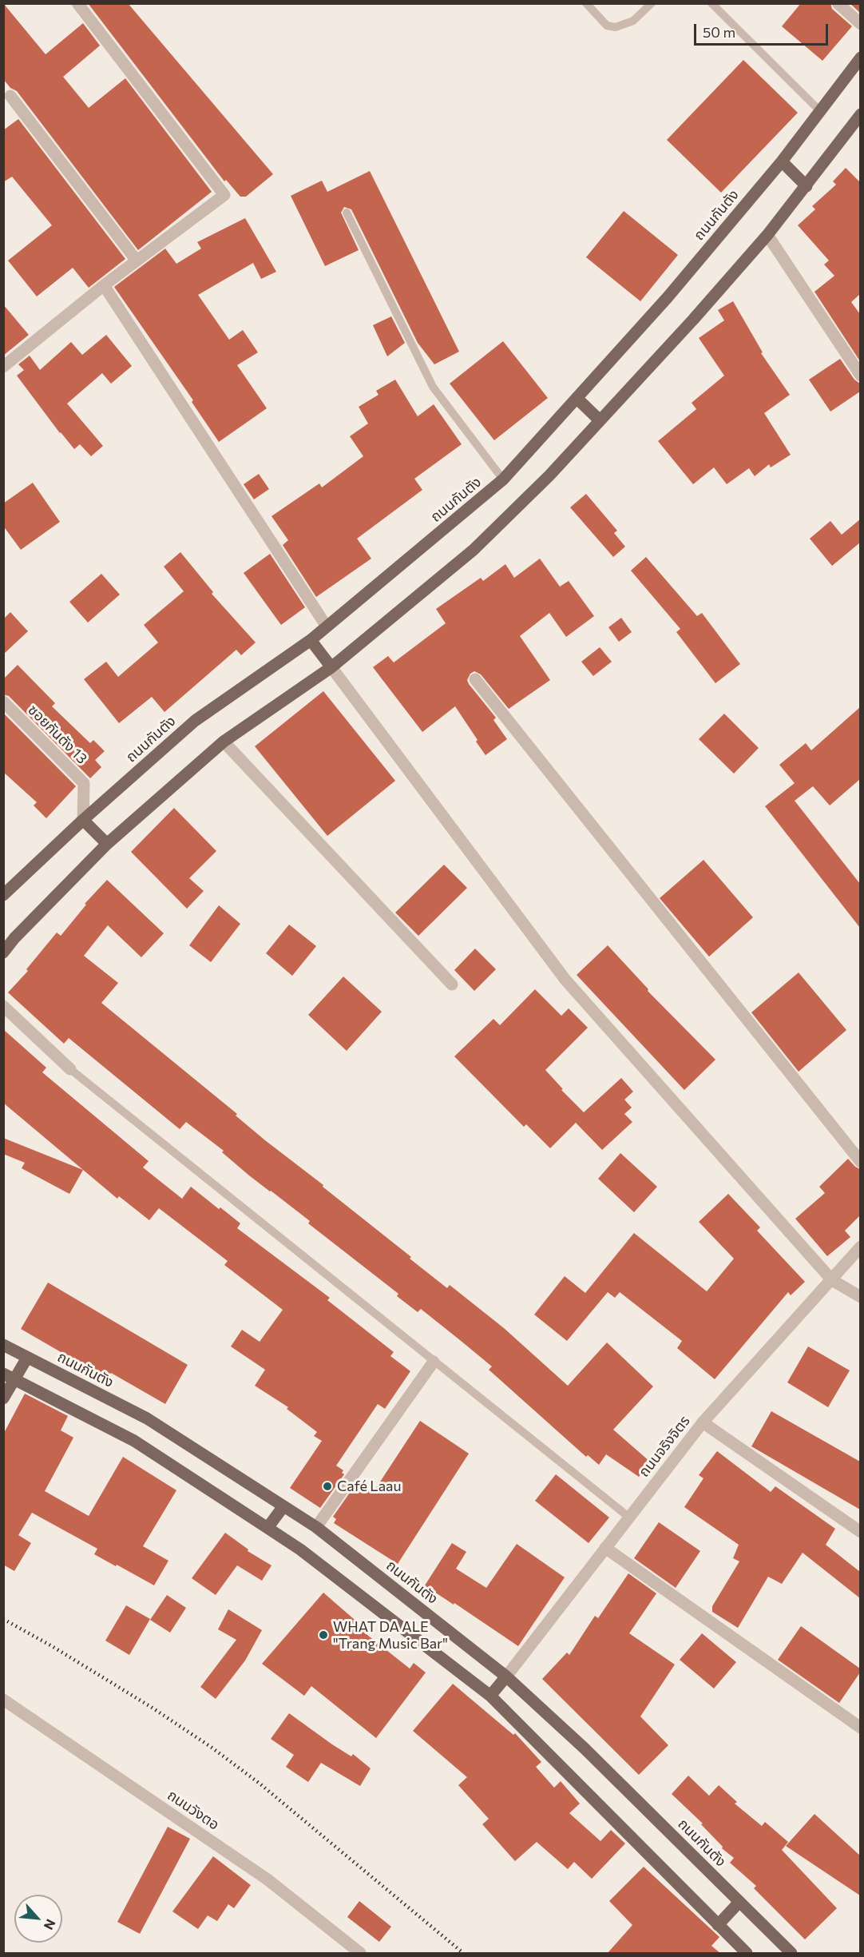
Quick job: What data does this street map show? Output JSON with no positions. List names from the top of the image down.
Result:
{
  "streets": {
    "main road": ["ถนนกันตัง"],
    "street": ["ซอยกันตัง 13", "ถนนจริงจิตร", "ถนนวังตอ"]
  },
  "crossings": [
    ["ถนนกันตัง", "ซอยกันตัง 13"],
    ["ถนนกันตัง", "ถนนจริงจิตร"]
  ],
  "places": ["Café Laau", "WHAT DA ALE \"Trang Music Bar\""],
  "scale_bar": "50 m",
  "north": "bottom right"
}
